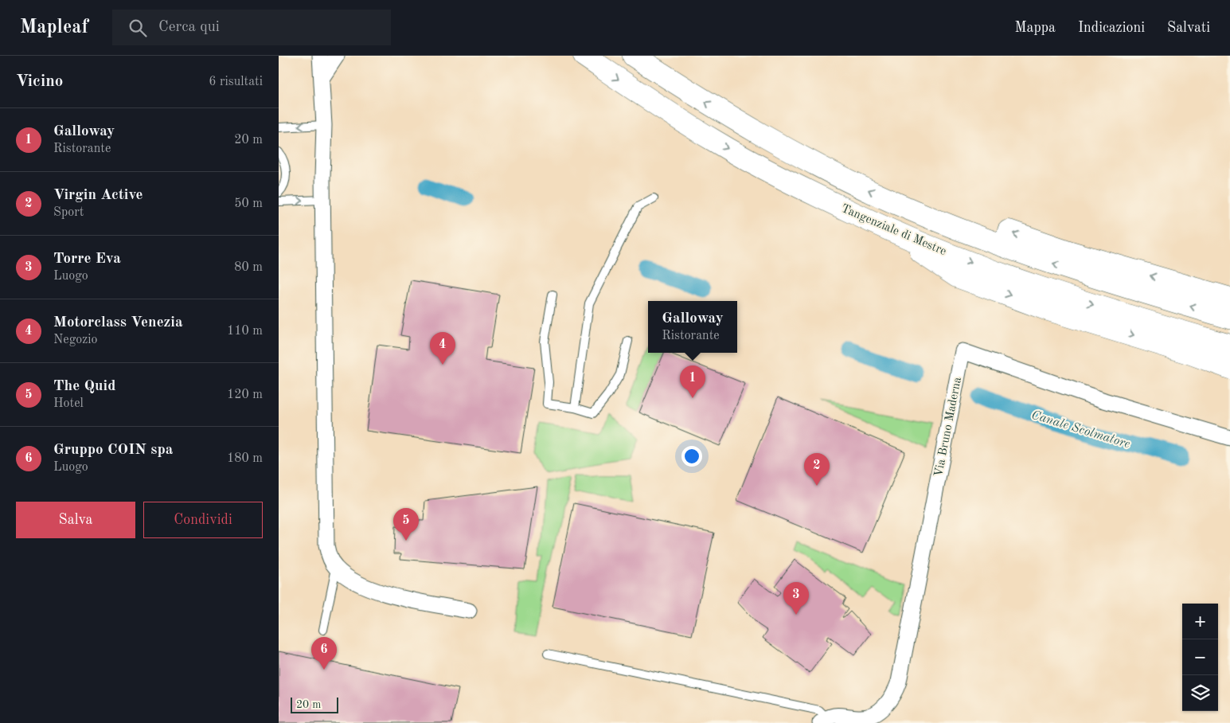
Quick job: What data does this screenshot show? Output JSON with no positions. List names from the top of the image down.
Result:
{
  "streets": {
    "highway": ["Tangenziale di Mestre"],
    "street": ["Via Bruno Maderna"]
  },
  "water": ["Canale Scolmatore"],
  "scale_bar": "20 m",
  "page": {
    "header": "Mapleaf",
    "search": "Cerca qui",
    "nav": ["Mappa", "Indicazioni", "Salvati"],
    "heading": ["Vicino", "6 risultati"],
    "list": [
      {
        "mark": "1",
        "name": "Galloway",
        "note": "Ristorante",
        "value": "20 m"
      },
      {
        "mark": "2",
        "name": "Virgin Active",
        "note": "Sport",
        "value": "50 m"
      },
      {
        "mark": "3",
        "name": "Torre Eva",
        "note": "Luogo",
        "value": "80 m"
      },
      {
        "mark": "4",
        "name": "Motorclass Venezia",
        "note": "Negozio",
        "value": "110 m"
      },
      {
        "mark": "5",
        "name": "The Quid",
        "note": "Hotel",
        "value": "120 m"
      },
      {
        "mark": "6",
        "name": "Gruppo COIN spa",
        "note": "Luogo",
        "value": "180 m"
      }
    ],
    "popup": ["Galloway", "Ristorante"],
    "pins": [
      "4",
      "1",
      "2",
      "5",
      "3",
      "6"
    ],
    "buttons": ["Salva", "Condividi"],
    "map_buttons": ["+", "−"],
    "scale": "20 m"
  }
}
